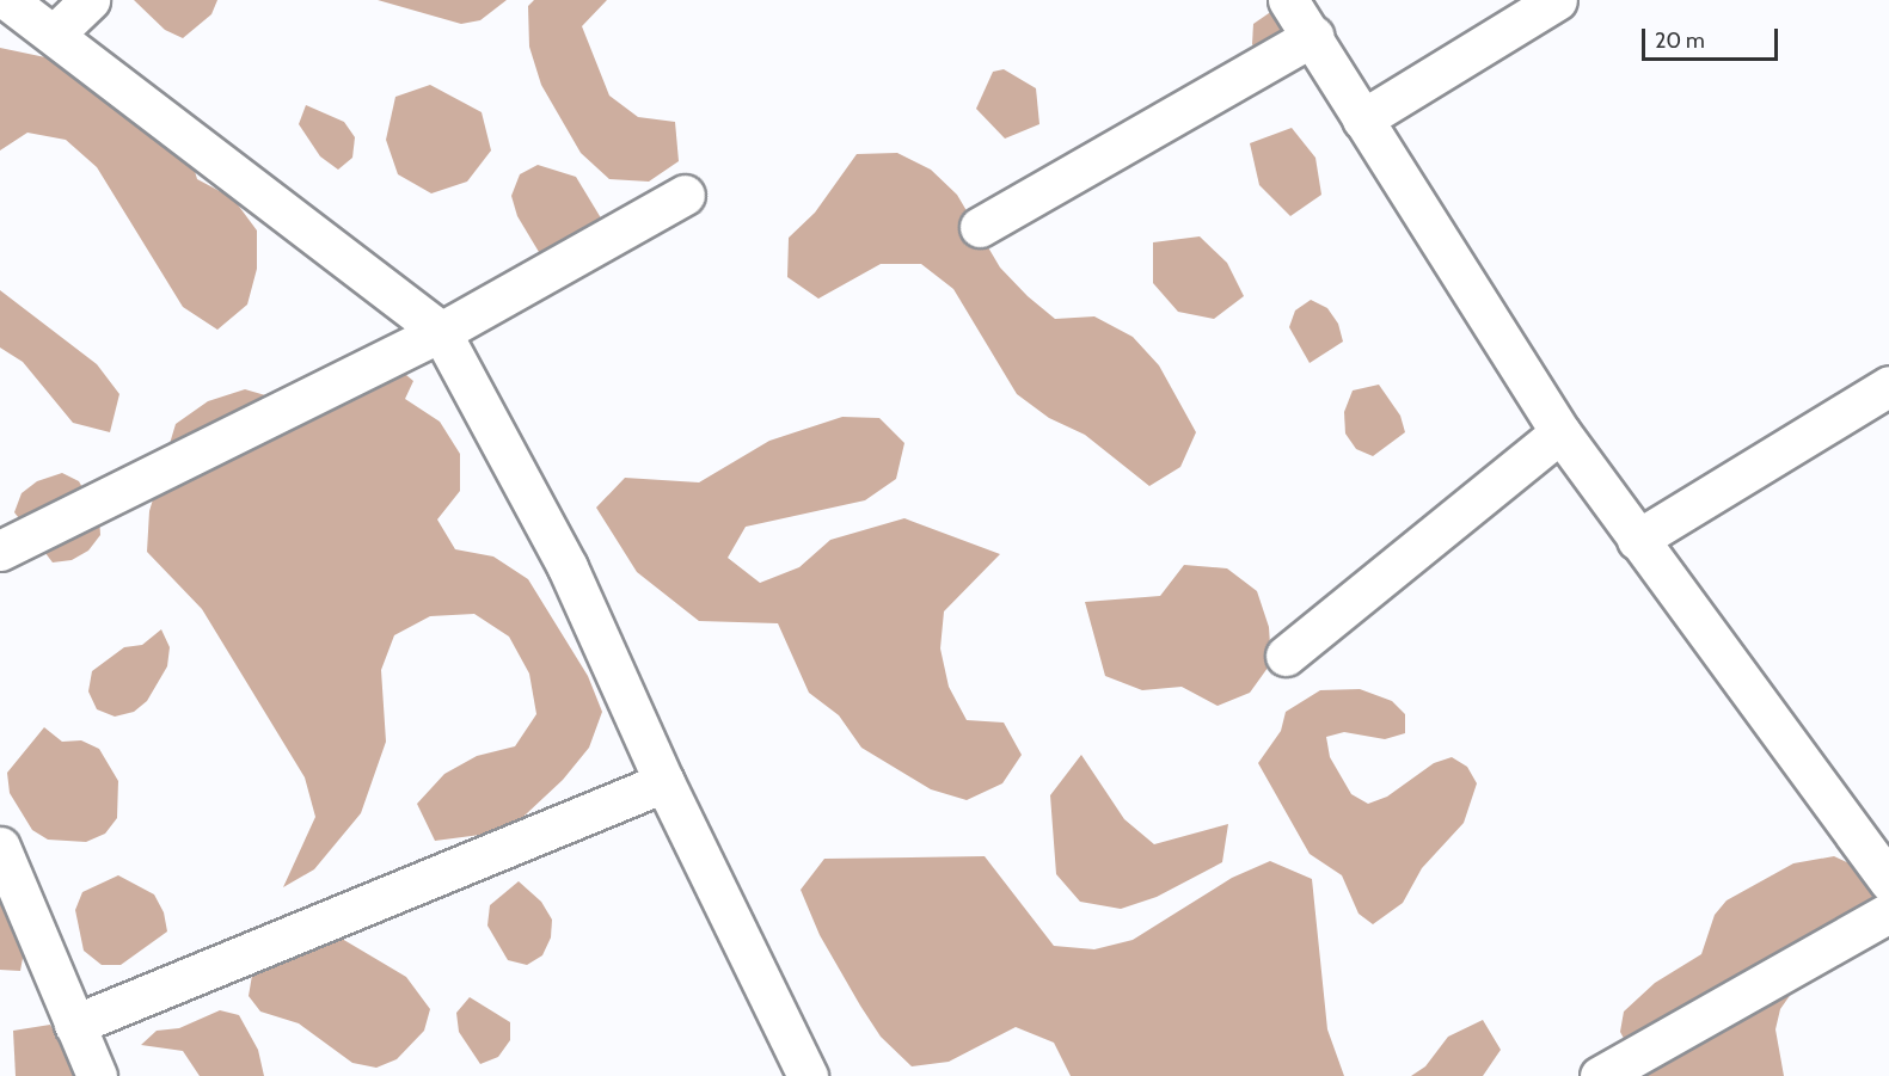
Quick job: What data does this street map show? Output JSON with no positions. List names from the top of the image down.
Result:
{
  "scale_bar": "20 m"
}
